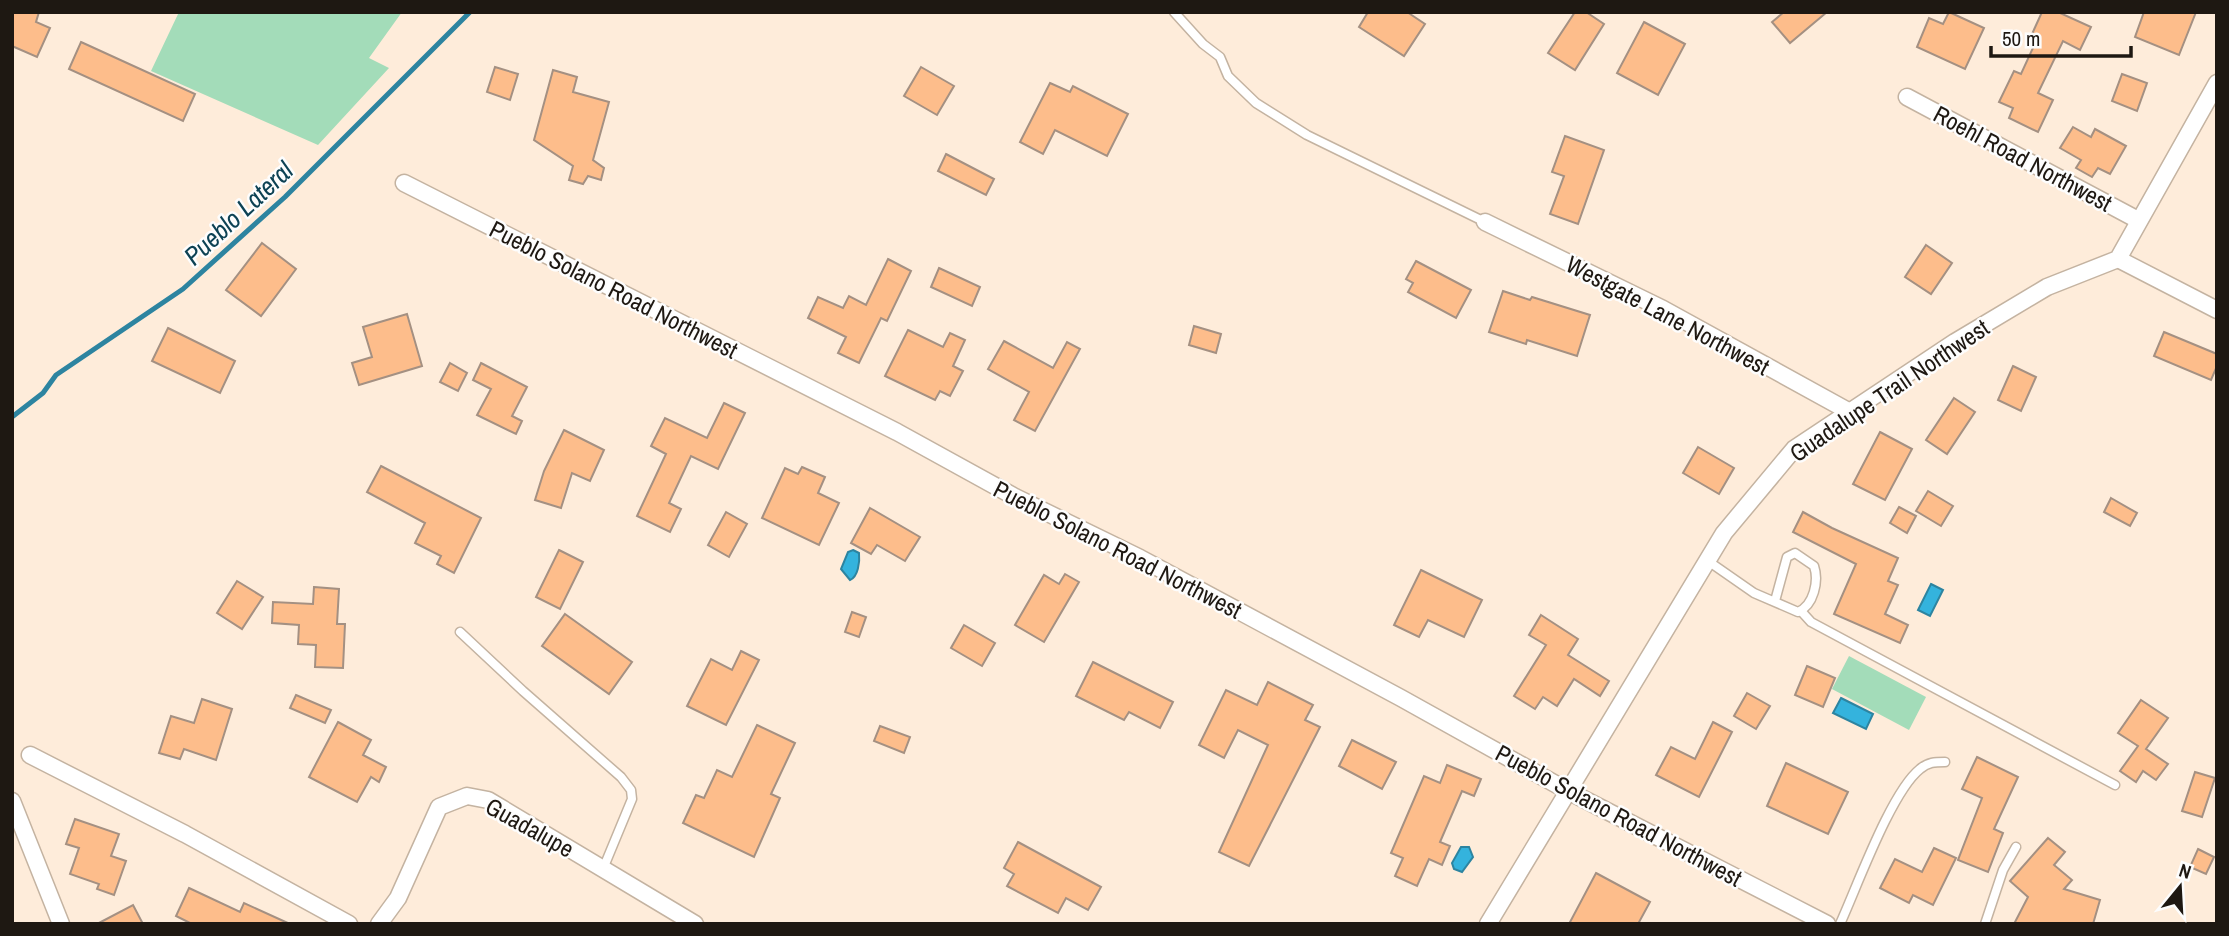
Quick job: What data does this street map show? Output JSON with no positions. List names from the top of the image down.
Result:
{
  "streets": {
    "street": [
      "Roehl Road Northwest",
      "Pueblo Solano Road Northwest",
      "Westgate Lane Northwest",
      "Guadalupe Trail Northwest",
      "Guadalupe"
    ]
  },
  "crossings": [
    ["Pueblo Solano Road Northwest", "Guadalupe Trail Northwest"],
    ["Westgate Lane Northwest", "Guadalupe Trail Northwest"]
  ],
  "water": ["Pueblo Lateral"],
  "scale_bar": "50 m",
  "north": "top"
}
